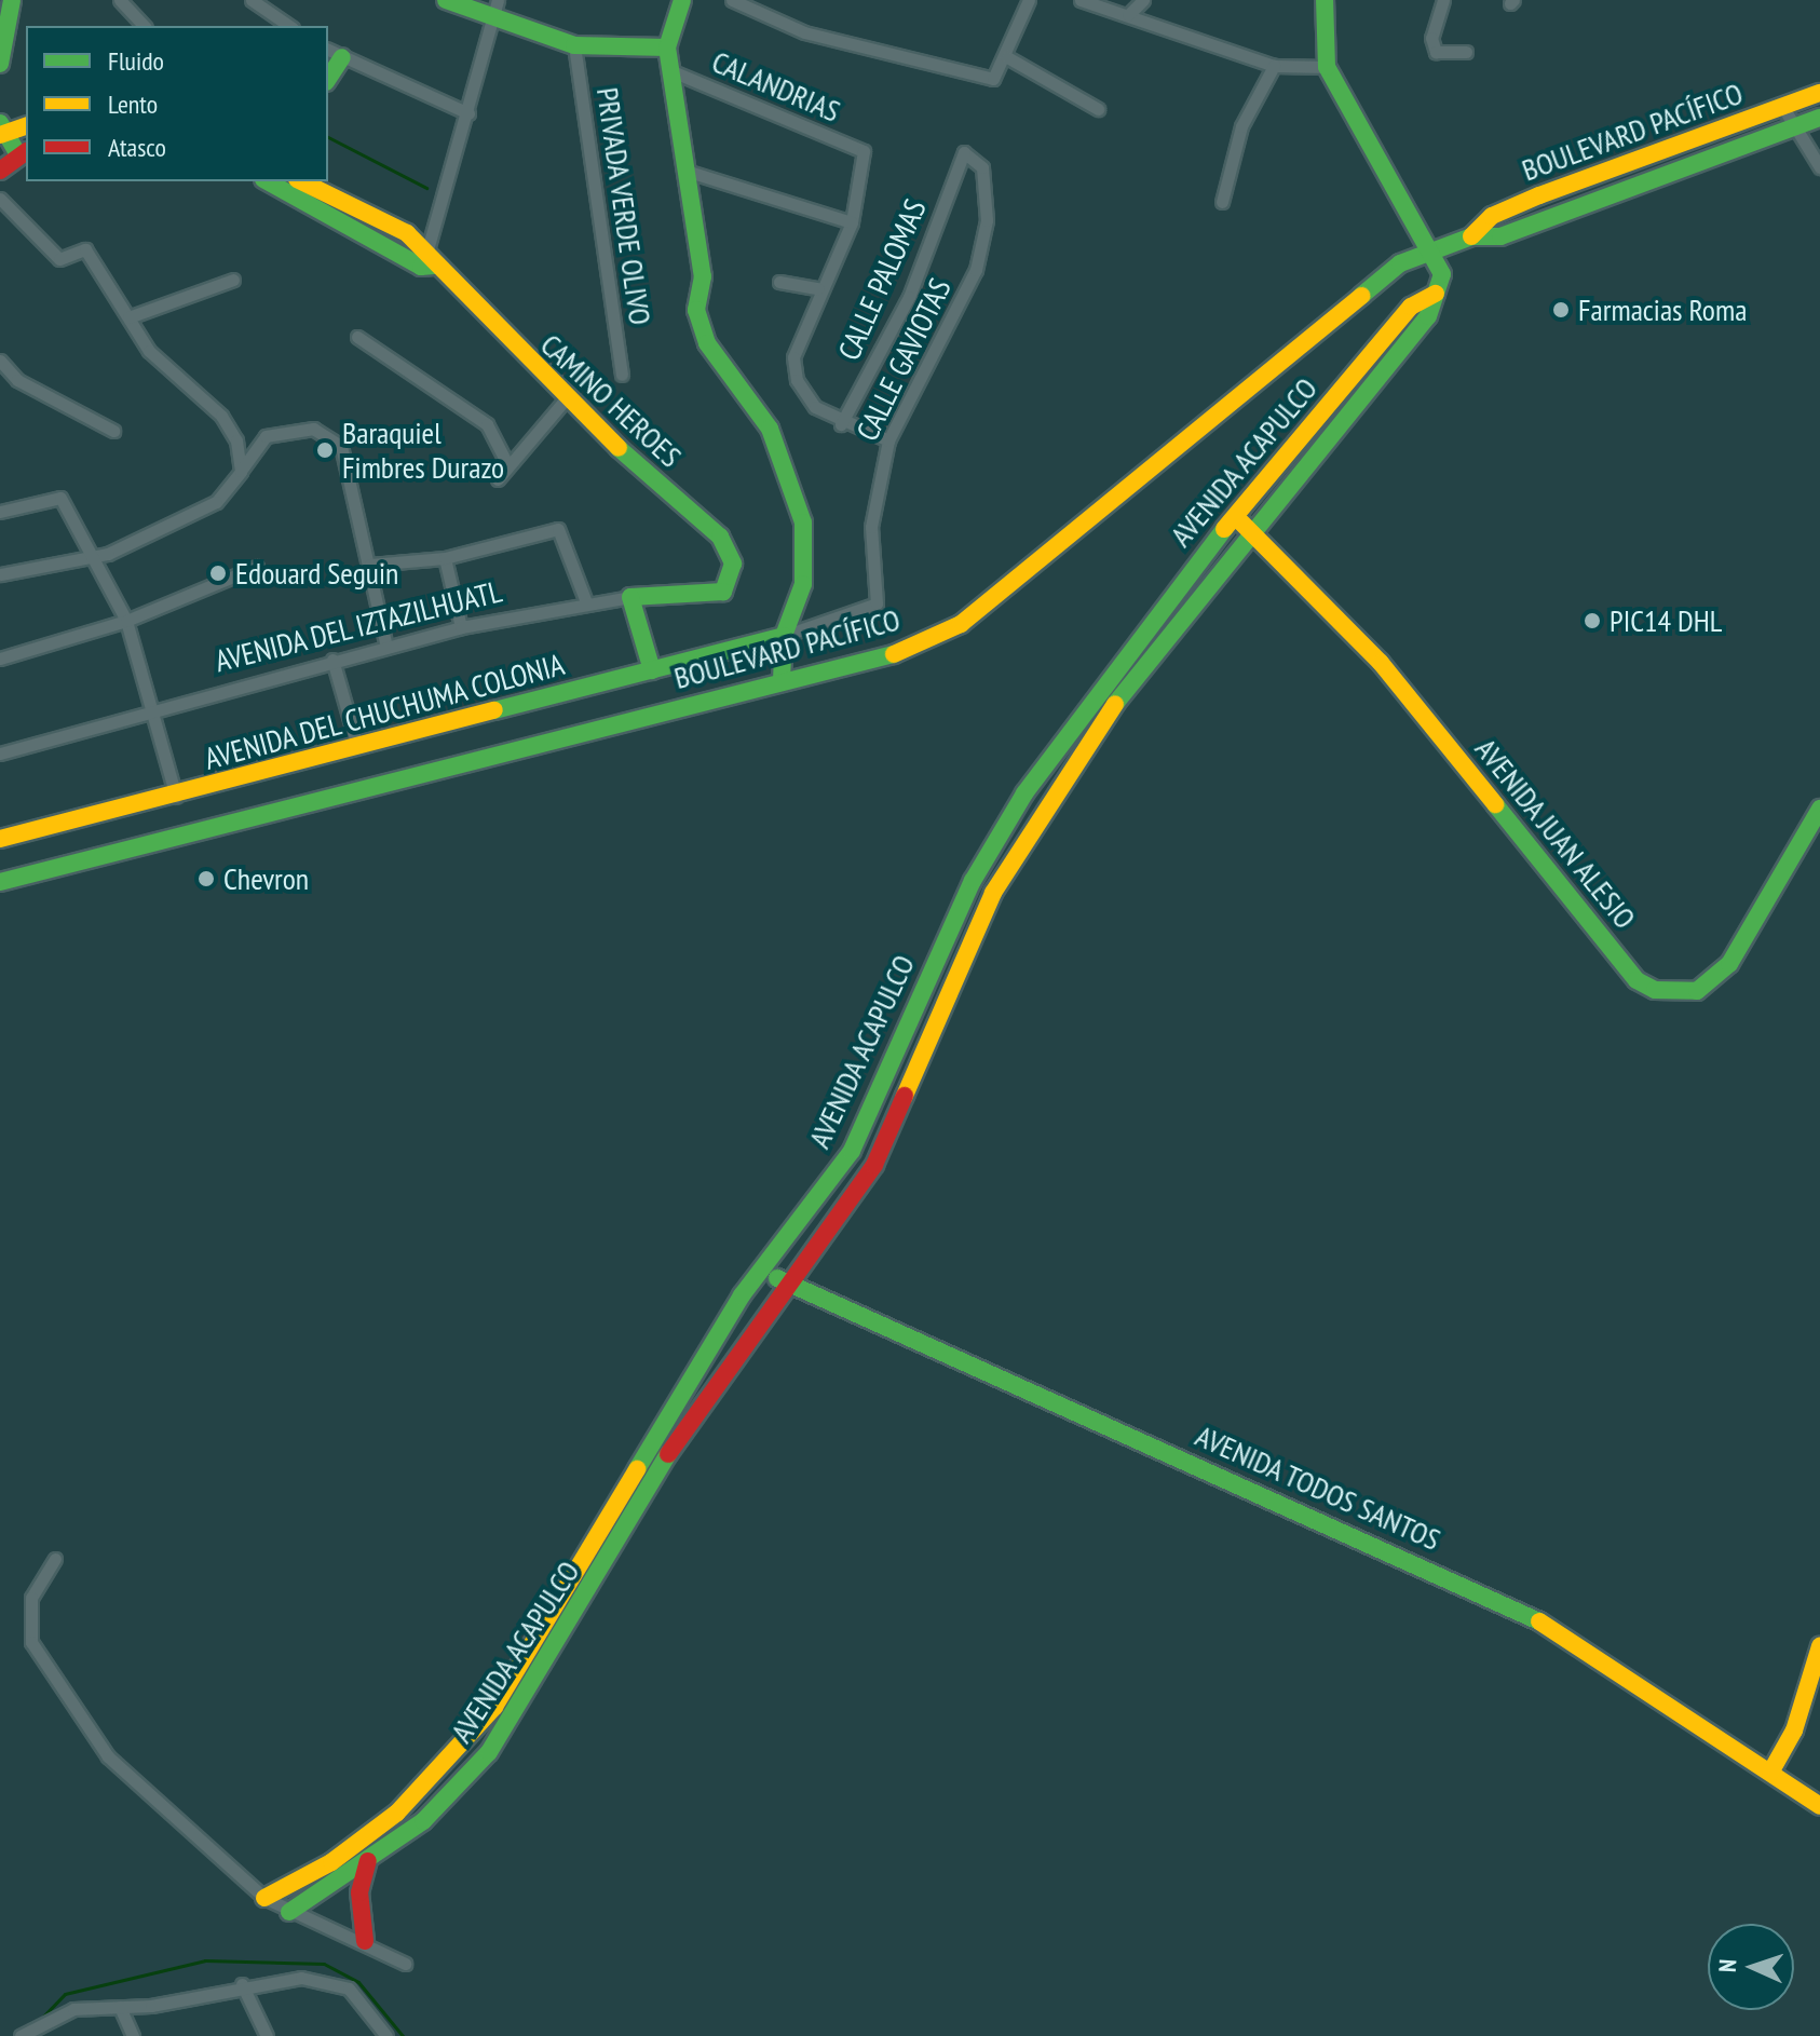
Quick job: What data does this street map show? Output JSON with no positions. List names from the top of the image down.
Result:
{
  "streets": {
    "main road": [
      "BOULEVARD PACÍFICO",
      "CAMINO HEROES",
      "AVENIDA ACAPULCO",
      "AVENIDA DEL IZTAZILHUATL",
      "AVENIDA DEL CHUCHUMA COLONIA",
      "AVENIDA JUAN ALESIO",
      "AVENIDA TODOS SANTOS"
    ],
    "street": [
      "CALANDRIAS",
      "PRIVADA VERDE OLIVO",
      "CALLE PALOMAS",
      "CALLE GAVIOTAS"
    ]
  },
  "crossings": [
    ["CALLE PALOMAS", "CALLE GAVIOTAS"],
    ["CALLE GAVIOTAS", "AVENIDA DEL CHUCHUMA COLONIA"],
    ["CAMINO HEROES", "AVENIDA DEL IZTAZILHUATL"],
    ["AVENIDA ACAPULCO", "AVENIDA JUAN ALESIO"],
    ["AVENIDA ACAPULCO", "AVENIDA TODOS SANTOS"]
  ],
  "places": [
    "Farmacias Roma",
    "Baraquiel Fimbres Durazo",
    "Edouard Seguin",
    "PIC14 DHL",
    "Chevron"
  ],
  "legend": ["Fluido", "Lento", "Atasco"],
  "north": "left"
}
